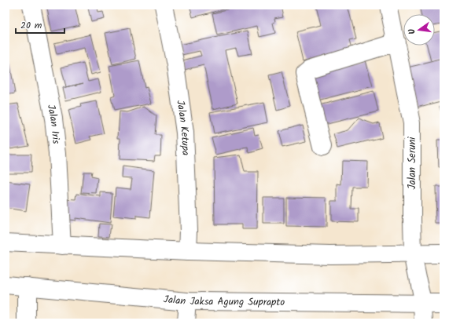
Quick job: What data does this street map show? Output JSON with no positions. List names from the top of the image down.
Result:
{
  "streets": {
    "street": [
      "Jalan Iris",
      "Jalan Ketupa",
      "Jalan Seruni",
      "Jalan Jaksa Agung Suprapto"
    ]
  },
  "crossings": [
    ["Jalan Seruni", "Jalan Jaksa Agung Suprapto"]
  ],
  "scale_bar": "20 m",
  "north": "left"
}
